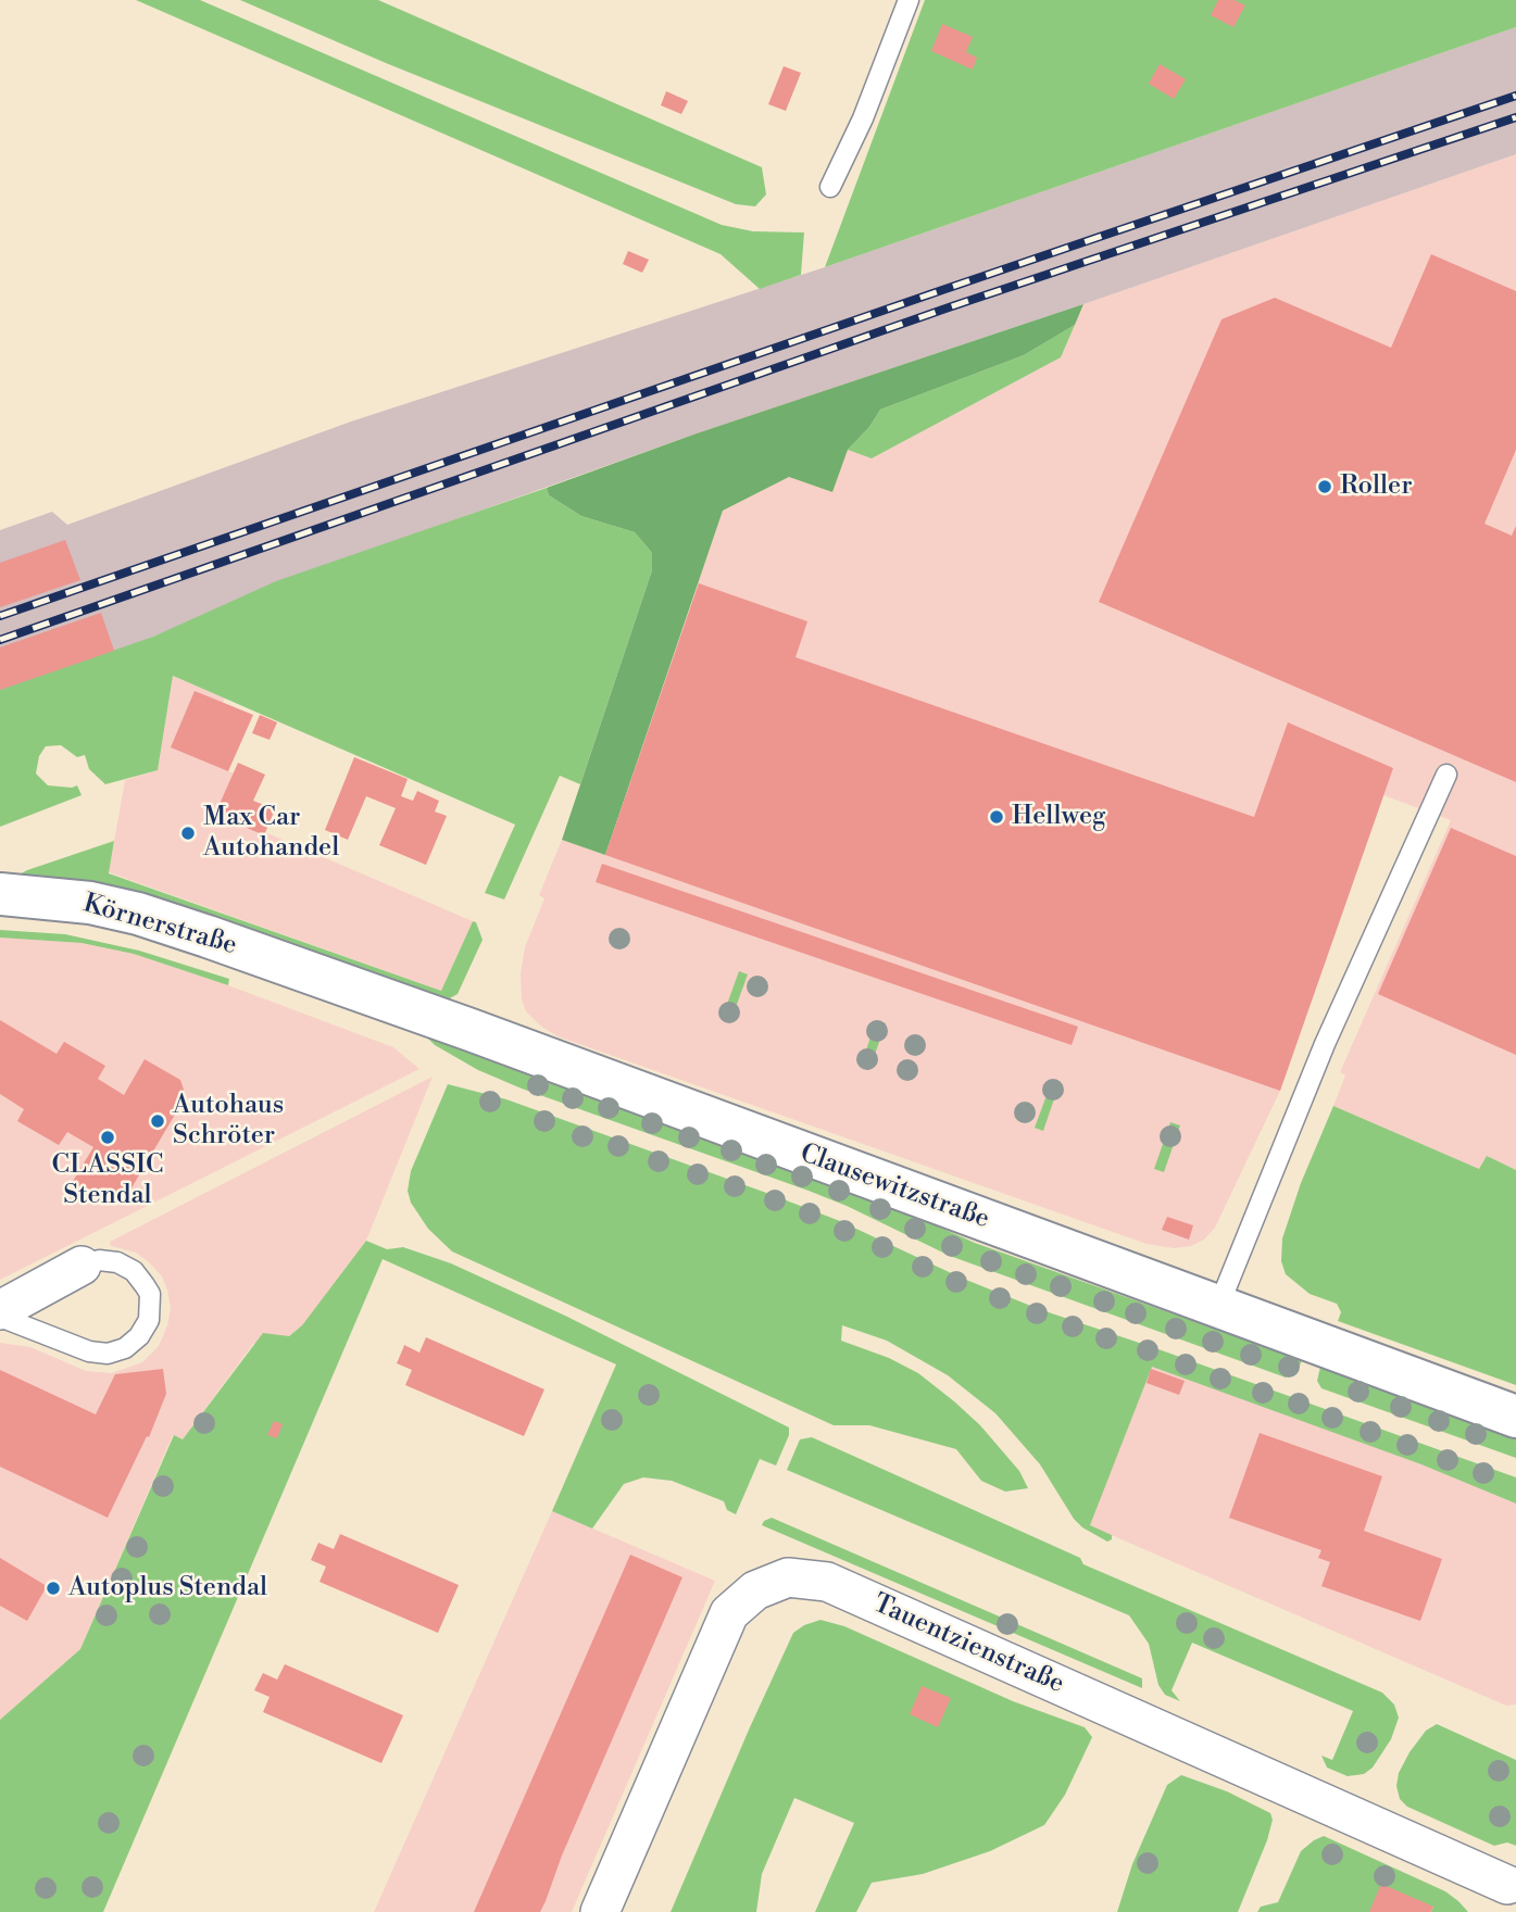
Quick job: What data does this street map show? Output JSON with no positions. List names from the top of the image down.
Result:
{
  "streets": {
    "street": ["Körnerstraße", "Clausewitzstraße", "Tauentzienstraße"]
  },
  "crossings": [
    ["Körnerstraße", "Clausewitzstraße"]
  ],
  "places": [
    "Roller",
    "Hellweg",
    "Max Car Autohandel",
    "Autohaus Schröter",
    "CLASSIC Stendal",
    "Autoplus Stendal"
  ]
}
